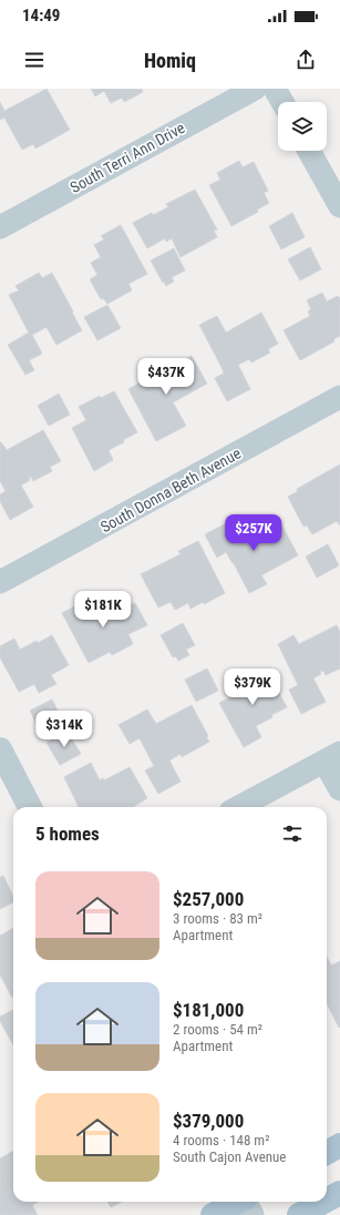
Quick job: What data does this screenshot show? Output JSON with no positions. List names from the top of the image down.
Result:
{
  "streets": {
    "street": ["South Terri Ann Drive", "South Donna Beth Avenue"]
  },
  "page": {
    "status": "14:49",
    "header": "Homiq",
    "price": [
      "$437K",
      "$257K",
      "$181K",
      "$379K",
      "$314K"
    ],
    "heading": "5 homes",
    "list": [
      {
        "name": "$257,000",
        "note": "3 rooms · 83 m² · Apartment"
      },
      {
        "name": "$181,000",
        "note": "2 rooms · 54 m² · Apartment"
      },
      {
        "name": "$379,000",
        "note": "4 rooms · 148 m² · South Cajon Avenue"
      }
    ]
  }
}
